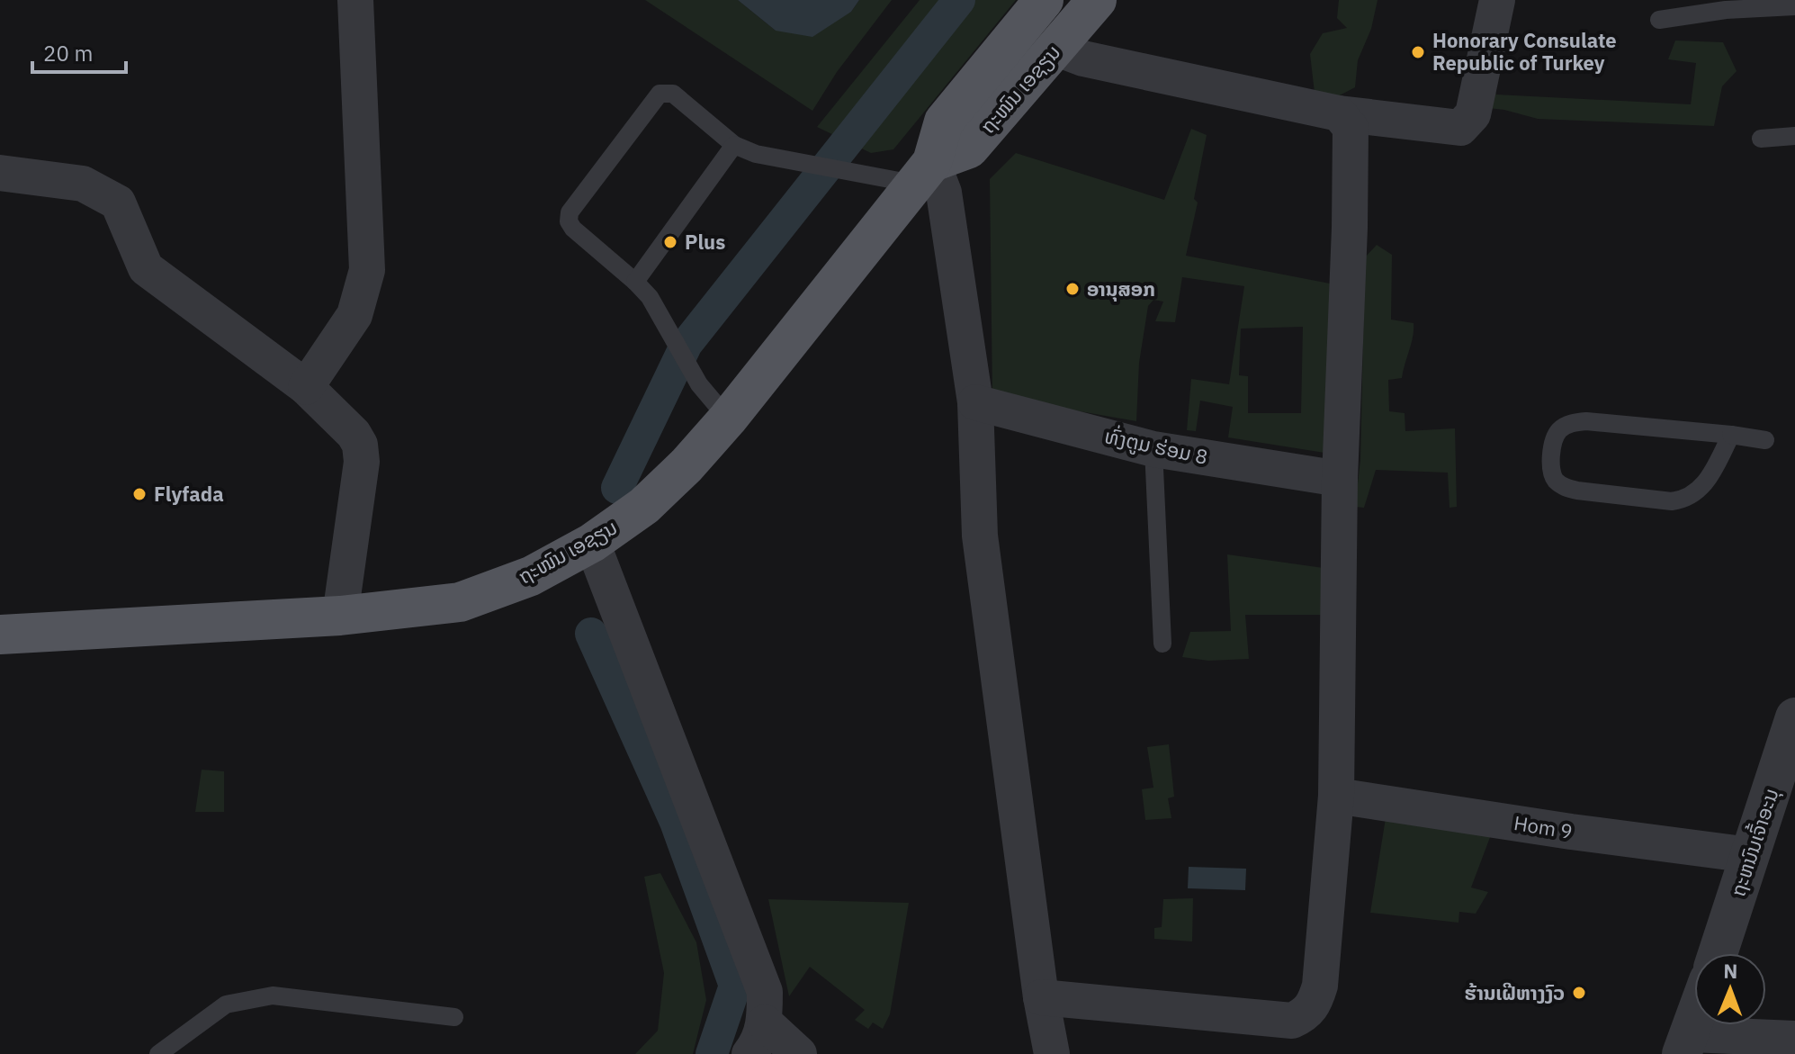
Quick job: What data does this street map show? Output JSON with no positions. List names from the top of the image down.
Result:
{
  "streets": {
    "main road": ["ຖະໜົນ ເອຊຽນ"],
    "street": ["ທົ່ງຕູມ ຮ່ອມ 8", "Hom 9", "ຖະຫນົນເຈົ້າອະນຸ"]
  },
  "crossings": [
    ["Hom 9", "ຖະຫນົນເຈົ້າອະນຸ"]
  ],
  "places": [
    "Honorary Consulate Republic of Turkey",
    "Plus",
    "ອານຸສອກ",
    "Flyfada",
    "ຮ້ານເຝີຫາງງົວ"
  ],
  "scale_bar": "20 m",
  "north": "top"
}
